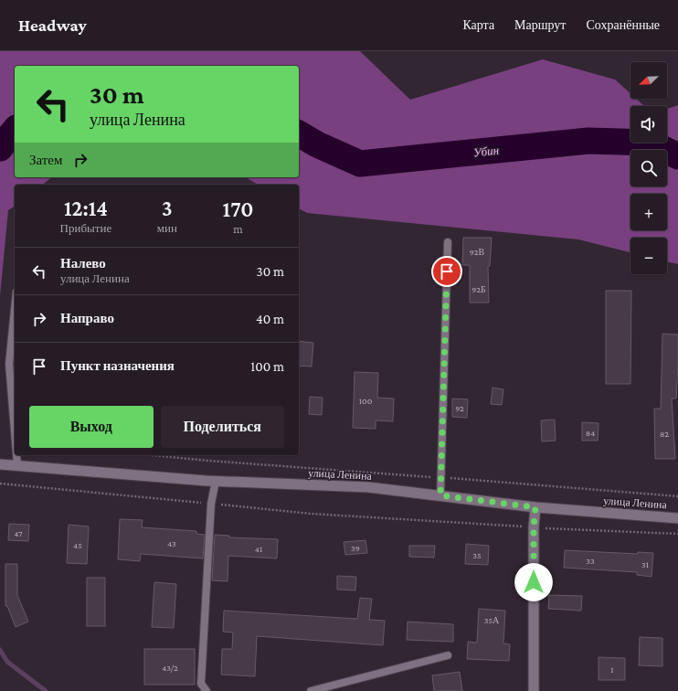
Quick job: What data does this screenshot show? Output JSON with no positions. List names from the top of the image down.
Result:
{
  "streets": {
    "street": ["улица Ленина"]
  },
  "water": ["Убин"],
  "house_numbers": [
    "92В",
    "92Б",
    "100",
    "92",
    "84",
    "82",
    "47",
    "43",
    "45",
    "39",
    "41",
    "35",
    "33",
    "31",
    "35А",
    "43/2",
    "1"
  ],
  "north": "bottom left",
  "page": {
    "header": "Headway",
    "nav": ["Карта", "Маршрут", "Сохранённые"],
    "map_buttons": ["+", "−"],
    "turn": ["30 m", "улица Ленина"],
    "then": "Затем",
    "eta": [
      "12:14",
      "Прибытие",
      "3",
      "мин",
      "170",
      "m"
    ],
    "list": [
      {
        "name": "Налево",
        "note": "улица Ленина",
        "value": "30 m"
      },
      {
        "name": "Направо",
        "value": "40 m"
      },
      {
        "name": "Пункт назначения",
        "value": "100 m"
      }
    ],
    "buttons": ["Выход", "Поделиться"]
  }
}
